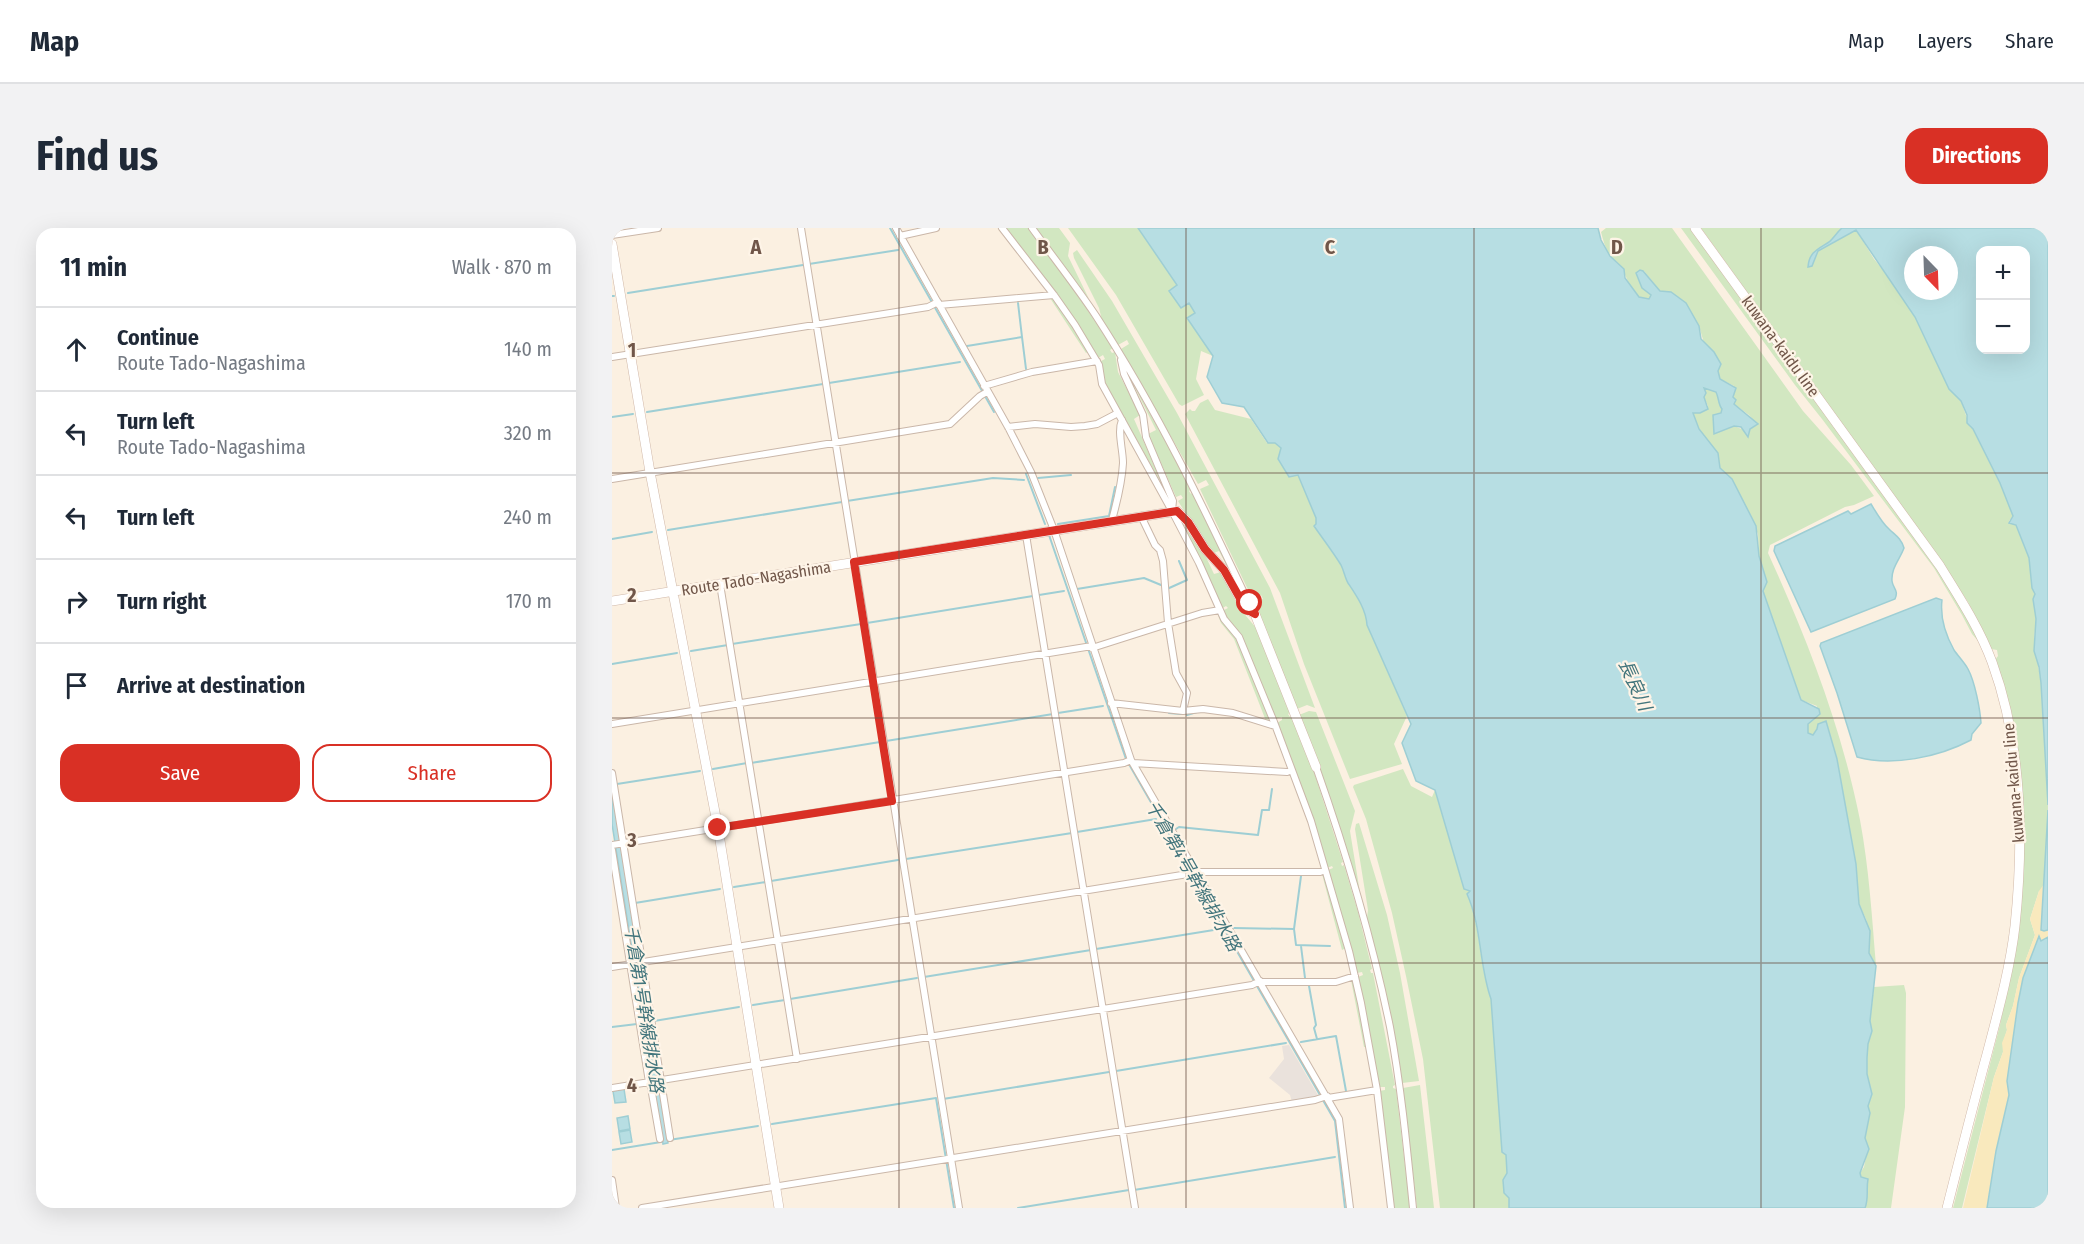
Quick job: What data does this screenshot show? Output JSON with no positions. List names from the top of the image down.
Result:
{
  "streets": {
    "main road": ["kuwana-kaidu line", "Route Tado-Nagashima"]
  },
  "water": ["長良川", "千倉第4号幹線排水路", "千倉第1号幹線排水路"],
  "north": "bottom right",
  "page": {
    "header": "Map",
    "nav": ["Map", "Layers", "Share"],
    "buttons": [
      "Directions",
      ["Save", "Share"]
    ],
    "title": "Find us",
    "heading": ["11 min", "Walk · 870 m"],
    "map_buttons": ["+", "−"],
    "list": [
      ["Continue", "Route Tado-Nagashima", "140 m"],
      ["Turn left", "Route Tado-Nagashima", "320 m"],
      ["Turn left", "240 m"],
      ["Turn right", "170 m"],
      "Arrive at destination"
    ]
  },
  "grid": {
    "columns": [
      "A",
      "B",
      "C",
      "D"
    ],
    "rows": [
      "1",
      "2",
      "3",
      "4"
    ]
  }
}
